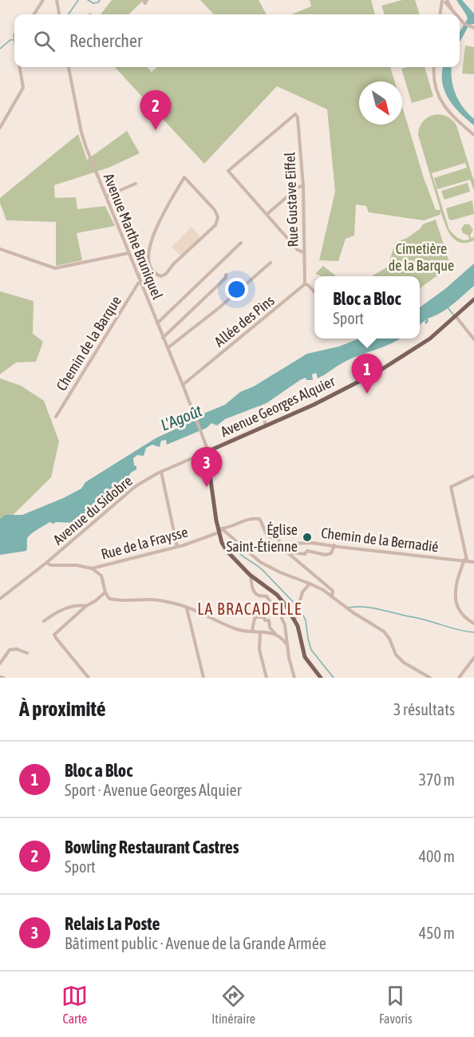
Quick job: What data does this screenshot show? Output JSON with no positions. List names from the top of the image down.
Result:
{
  "streets": {
    "main road": ["Avenue Georges Alquier"],
    "street": [
      "Rue Gustave Eiffel",
      "Avenue Marthe Bruniquel",
      "Allée des Pins",
      "Chemin de la Barque",
      "Avenue du Sidobre",
      "Chemin de la Bernadié",
      "Rue de la Fraysse"
    ]
  },
  "crossings": [
    ["Rue Gustave Eiffel", "Allée des Pins"],
    ["Avenue Marthe Bruniquel", "Allée des Pins"],
    ["Avenue Marthe Bruniquel", "Chemin de la Barque"],
    ["Avenue Marthe Bruniquel", "Avenue Georges Alquier"],
    ["Avenue Marthe Bruniquel", "Avenue du Sidobre"],
    ["Avenue Georges Alquier", "Avenue du Sidobre"],
    ["Avenue du Sidobre", "Rue de la Fraysse"],
    ["Chemin de la Bernadié", "Rue de la Fraysse"]
  ],
  "districts": ["LA BRACADELLE"],
  "water": ["L'Agoût"],
  "parks": ["Cimetière de la Barque"],
  "places": ["Église Saint-Étienne"],
  "north": "bottom right",
  "page": {
    "search": "Rechercher",
    "pins": ["2", "1", "3"],
    "popup": ["Bloc a Bloc", "Sport"],
    "heading": ["À proximité", "3 résultats"],
    "list": [
      {
        "mark": "1",
        "name": "Bloc a Bloc",
        "note": "Sport · Avenue Georges Alquier",
        "value": "370 m"
      },
      {
        "mark": "2",
        "name": "Bowling Restaurant Castres",
        "note": "Sport",
        "value": "400 m"
      },
      {
        "mark": "3",
        "name": "Relais La Poste",
        "note": "Bâtiment public · Avenue de la Grande Armée",
        "value": "450 m"
      }
    ],
    "nav": ["Carte", "Itinéraire", "Favoris"]
  }
}
